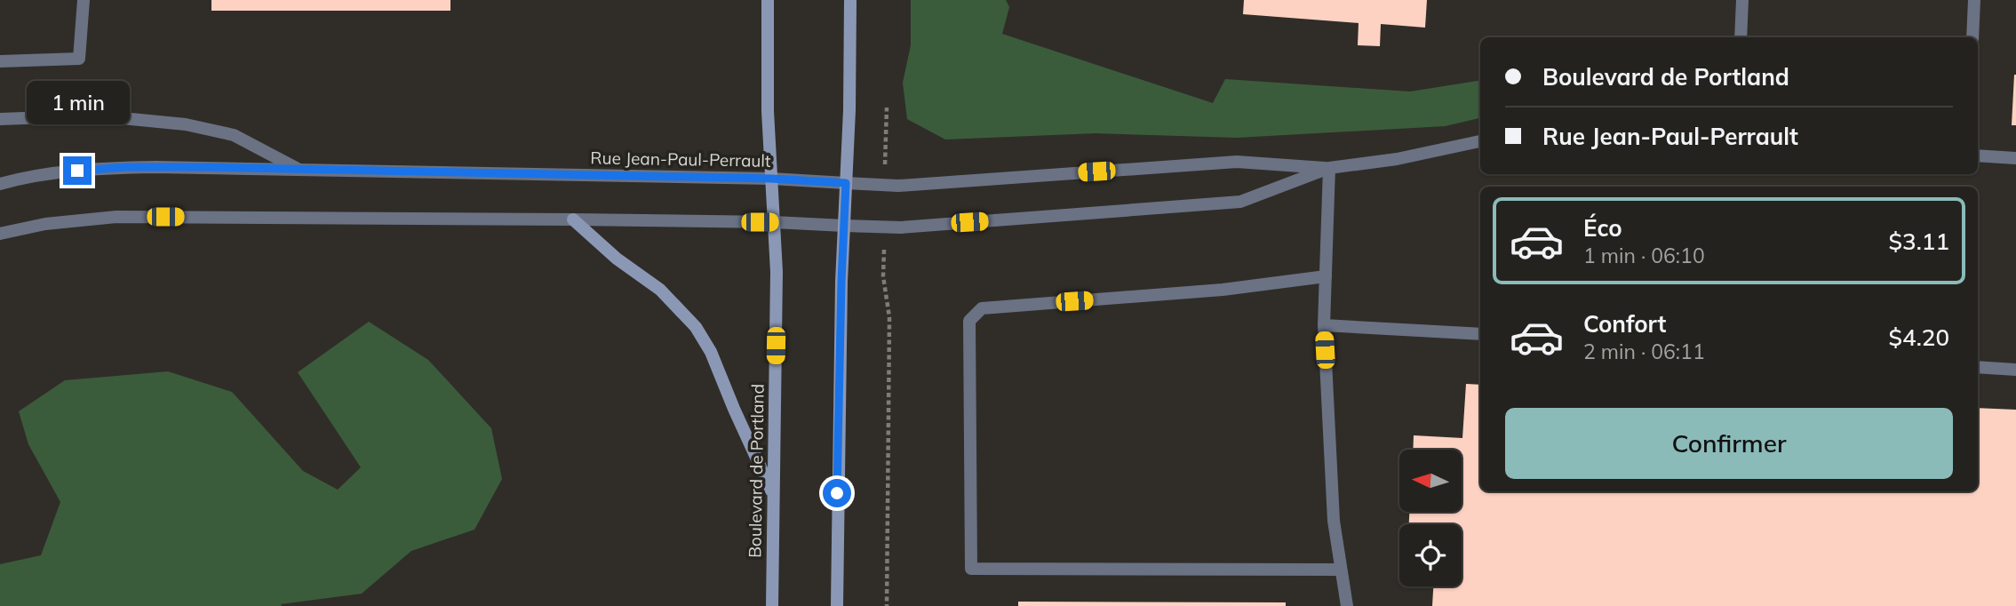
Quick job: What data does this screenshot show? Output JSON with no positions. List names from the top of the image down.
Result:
{
  "streets": {
    "main road": ["Boulevard de Portland"],
    "street": ["Rue Jean-Paul-Perrault"]
  },
  "crossings": [
    ["Rue Jean-Paul-Perrault", "Boulevard de Portland"]
  ],
  "north": "left",
  "page": {
    "banner": ["Boulevard de Portland", "Rue Jean-Paul-Perrault"],
    "bubble": "1 min",
    "list": [
      {
        "name": "Éco",
        "note": "1 min · 06:10",
        "value": "$3.11"
      },
      {
        "name": "Confort",
        "note": "2 min · 06:11",
        "value": "$4.20"
      }
    ],
    "buttons": "Confirmer"
  }
}
